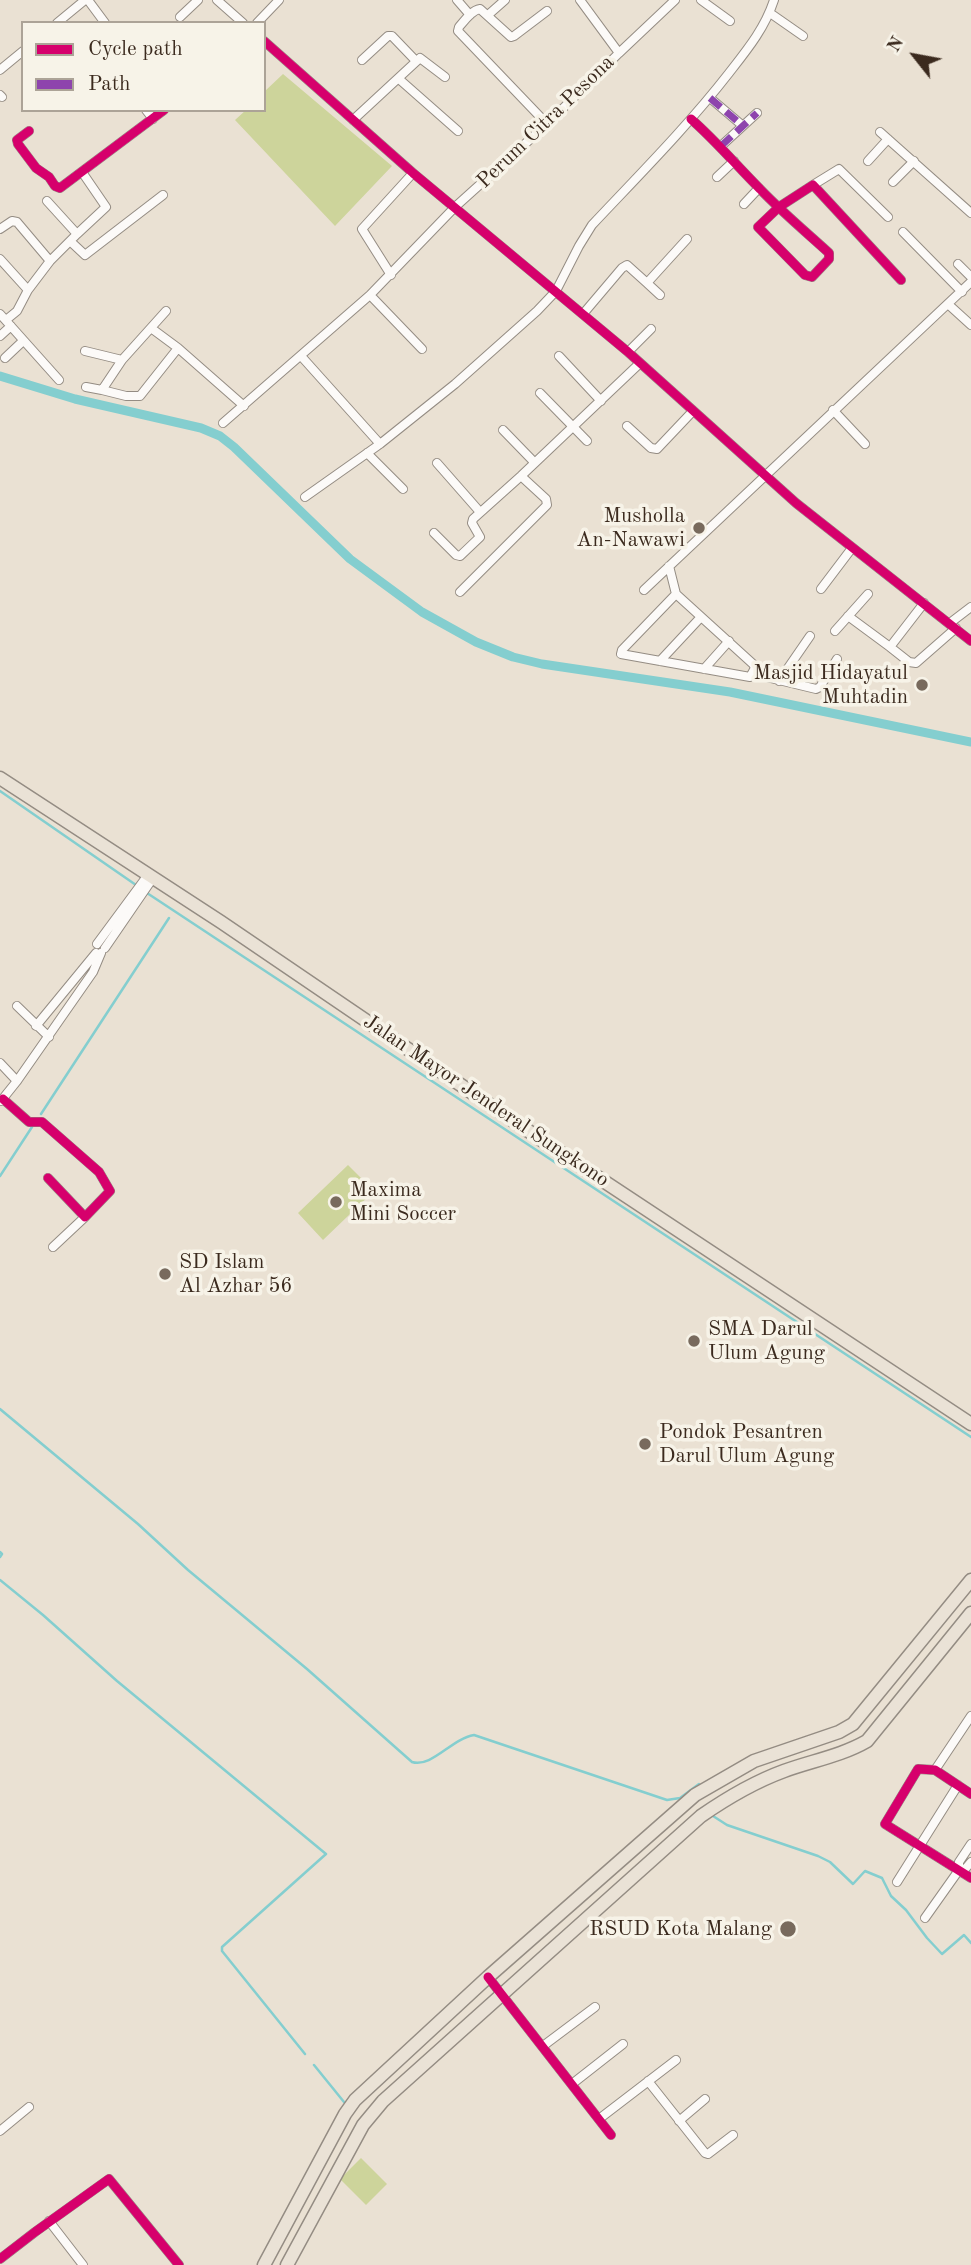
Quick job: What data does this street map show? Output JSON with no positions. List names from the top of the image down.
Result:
{
  "streets": {
    "main road": ["Jalan Mayor Jenderal Sungkono"],
    "street": ["Perum Citra Pesona"]
  },
  "places": [
    "Musholla An-Nawawi",
    "Masjid Hidayatul Muhtadin",
    "Maxima Mini Soccer",
    "SD Islam Al Azhar 56",
    "SMA Darul Ulum Agung",
    "Pondok Pesantren Darul Ulum Agung",
    "RSUD Kota Malang"
  ],
  "legend": ["Cycle path", "Path"],
  "north": "top left"
}
